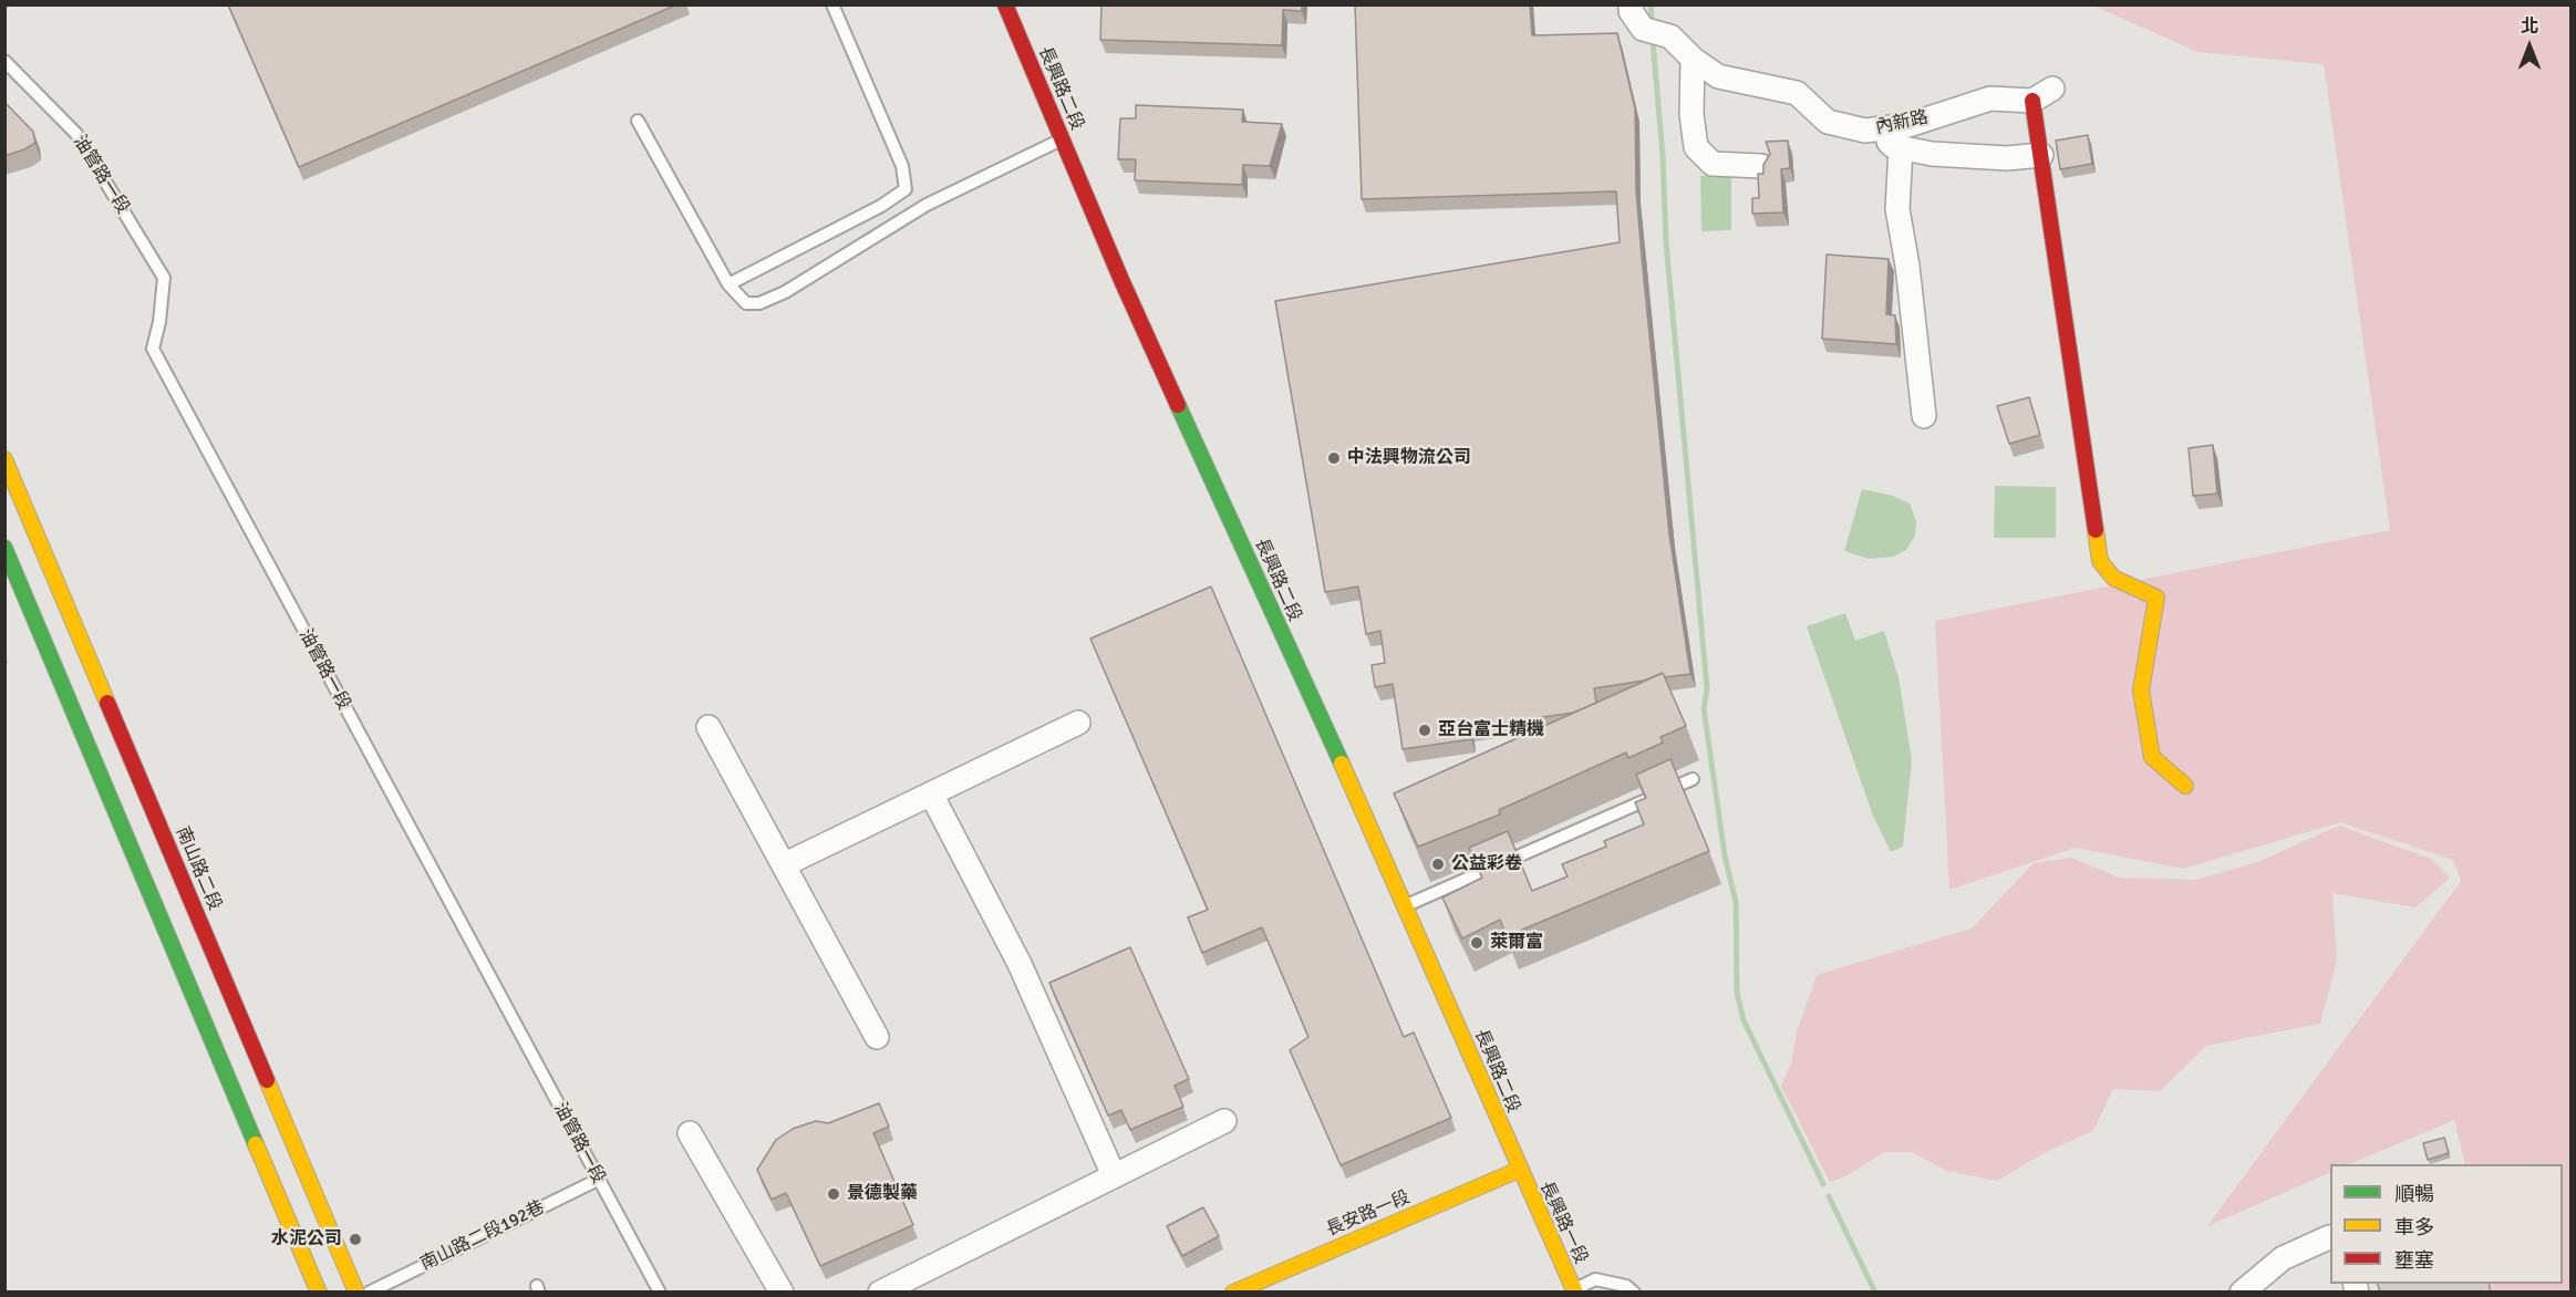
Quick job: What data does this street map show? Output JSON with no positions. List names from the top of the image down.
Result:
{
  "streets": {
    "street": [
      "長興路二段",
      "內新路",
      "南山路二段",
      "長安路一段",
      "長興路一段"
    ],
    "lane": ["油管路一段", "南山路二段192巷"]
  },
  "crossings": [
    ["長興路二段", "長安路一段"],
    ["長興路二段", "長興路一段"],
    ["油管路一段", "南山路二段192巷"],
    ["長安路一段", "長興路一段"]
  ],
  "places": [
    "中法興物流公司",
    "亞台富士精機",
    "公益彩卷",
    "萊爾富",
    "景德製藥",
    "水泥公司"
  ],
  "legend": ["順暢", "車多", "壅塞"],
  "north": "top"
}
